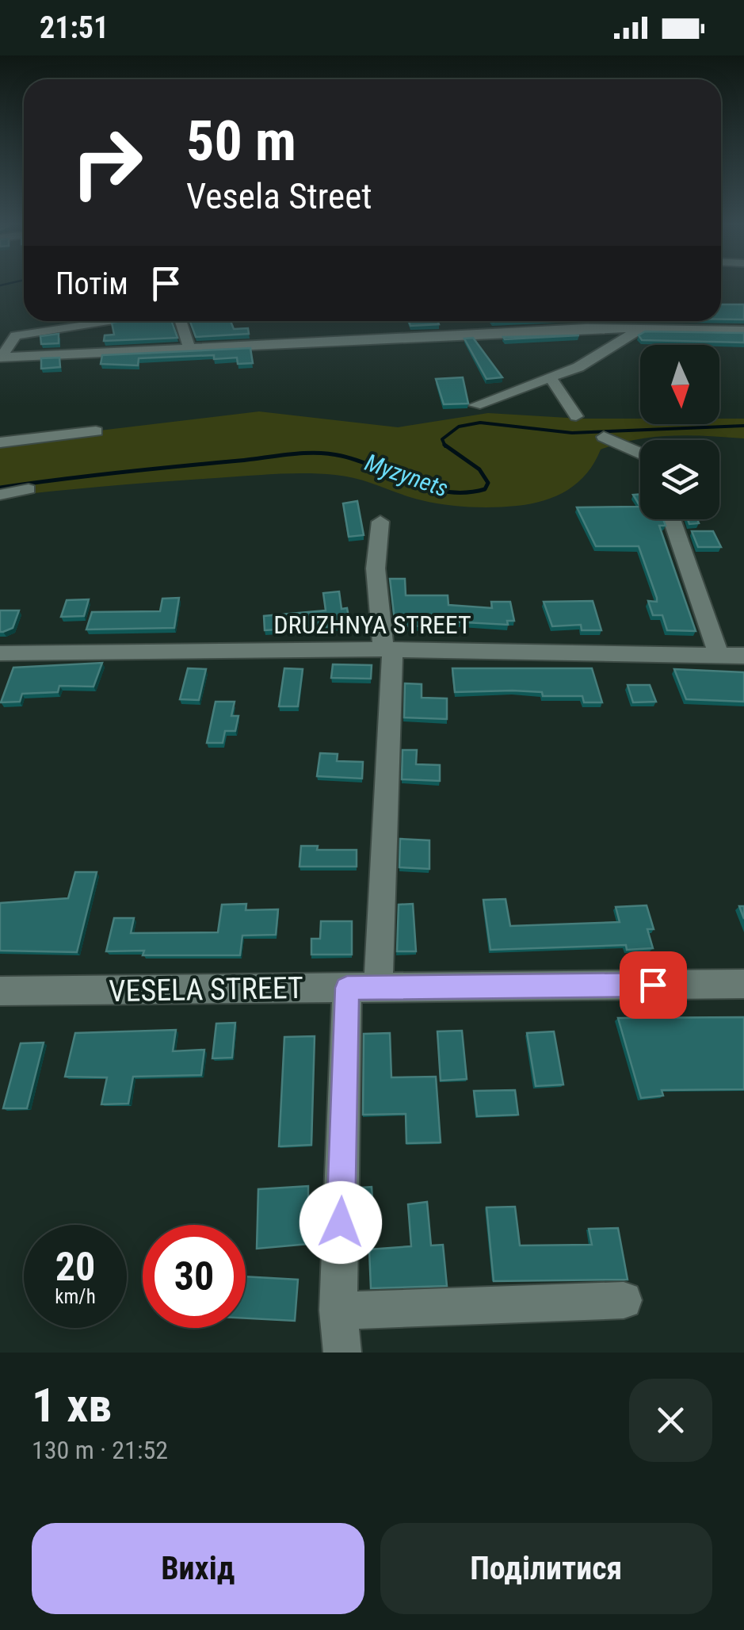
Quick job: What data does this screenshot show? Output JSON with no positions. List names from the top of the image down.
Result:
{
  "streets": {
    "street": ["DRUZHNYA STREET", "VESELA STREET"]
  },
  "water": ["Myzynets"],
  "north": "bottom",
  "page": {
    "status": "21:51",
    "turn": ["50 m", "Vesela Street"],
    "then": "Потім",
    "speed": "20 km/h",
    "limit": "30",
    "heading": ["1 хв", "130 m · 21:52"],
    "buttons": ["Вихід", "Поділитися"]
  }
}
